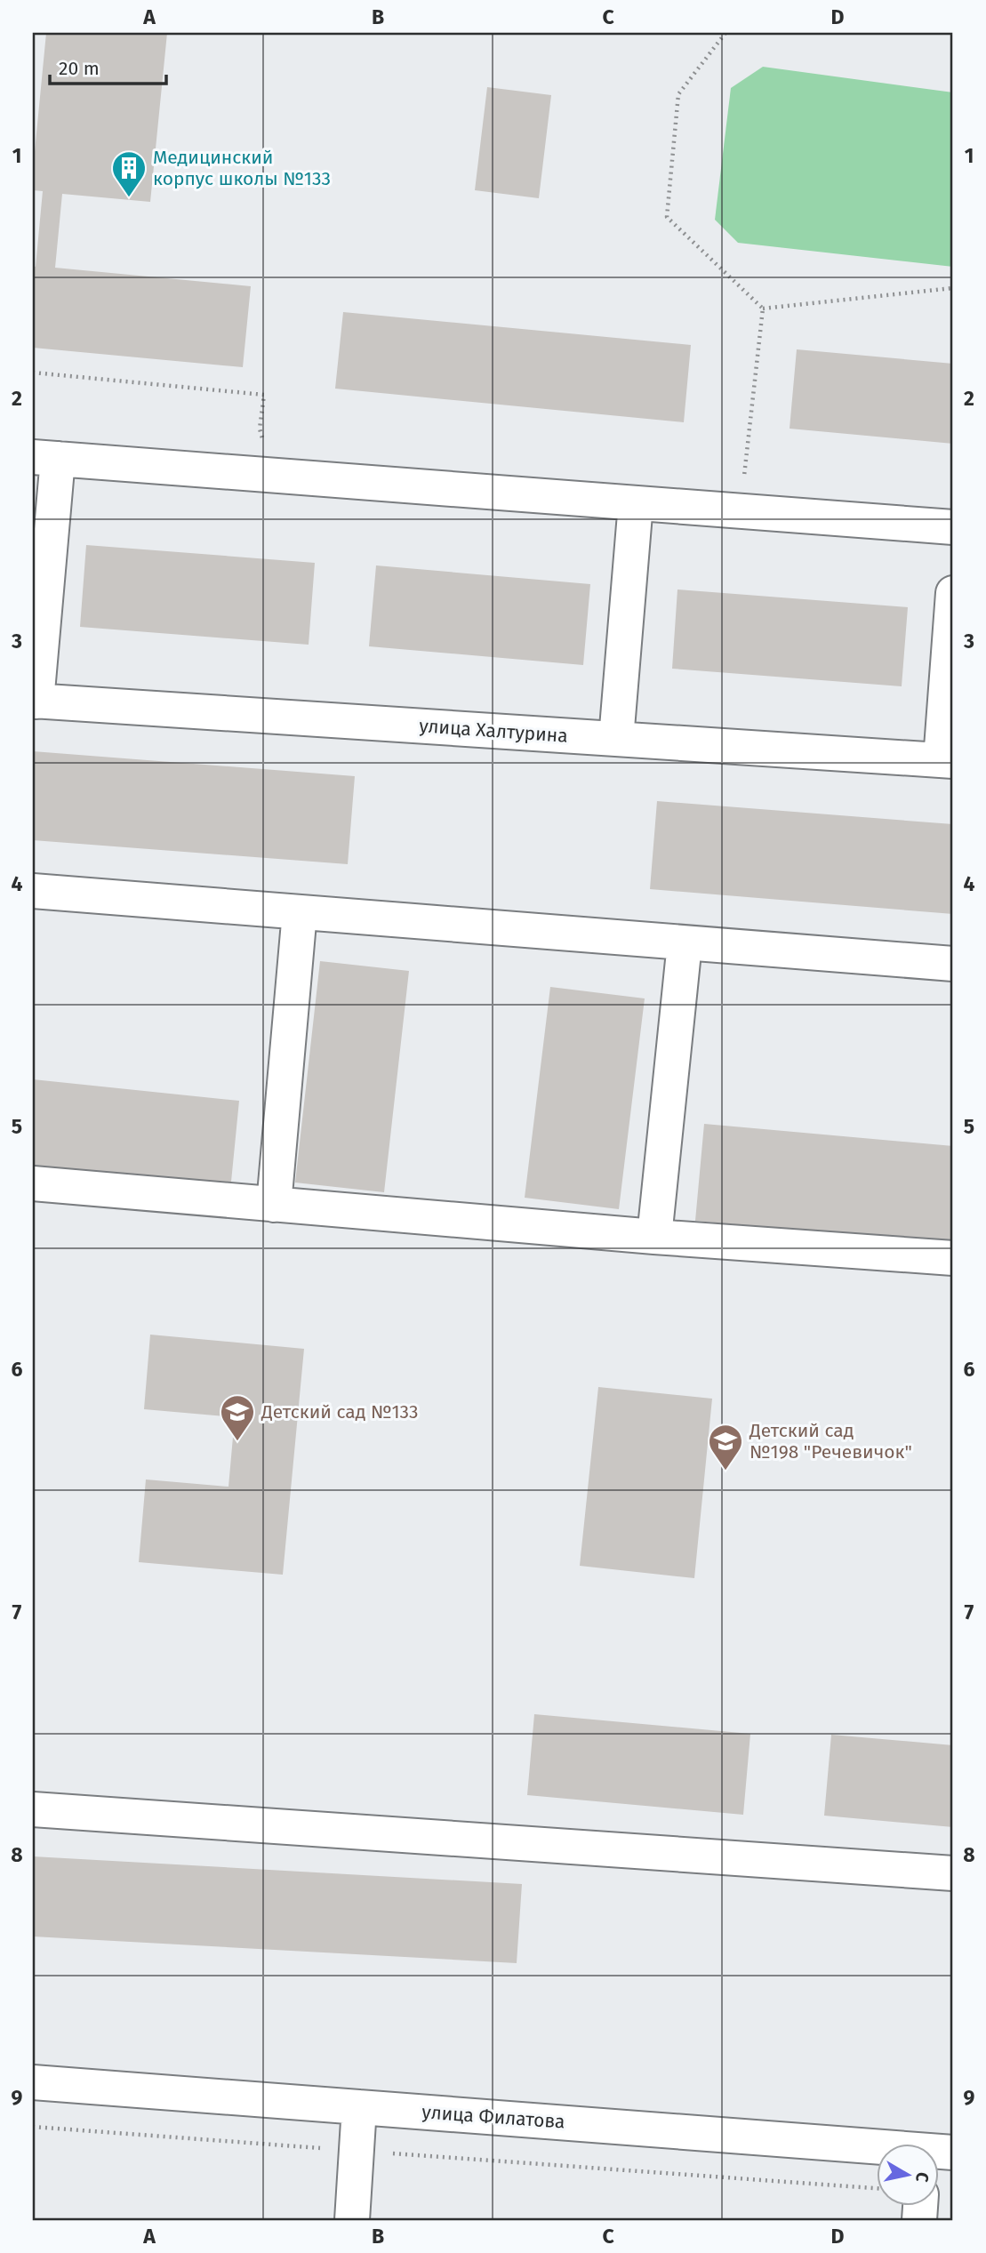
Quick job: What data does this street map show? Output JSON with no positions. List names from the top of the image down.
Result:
{
  "streets": {
    "street": ["улица Халтурина", "улица Филатова"]
  },
  "places": {
    "building": ["Медицинский корпус школы №133"],
    "school or university": ["Детский сад №133", "Детский сад №198 \"Речевичок\""]
  },
  "scale_bar": "20 m",
  "north": "right",
  "grid": {
    "columns": [
      "A",
      "B",
      "C",
      "D"
    ],
    "rows": [
      "1",
      "2",
      "3",
      "4",
      "5",
      "6",
      "7",
      "8",
      "9"
    ]
  }
}
